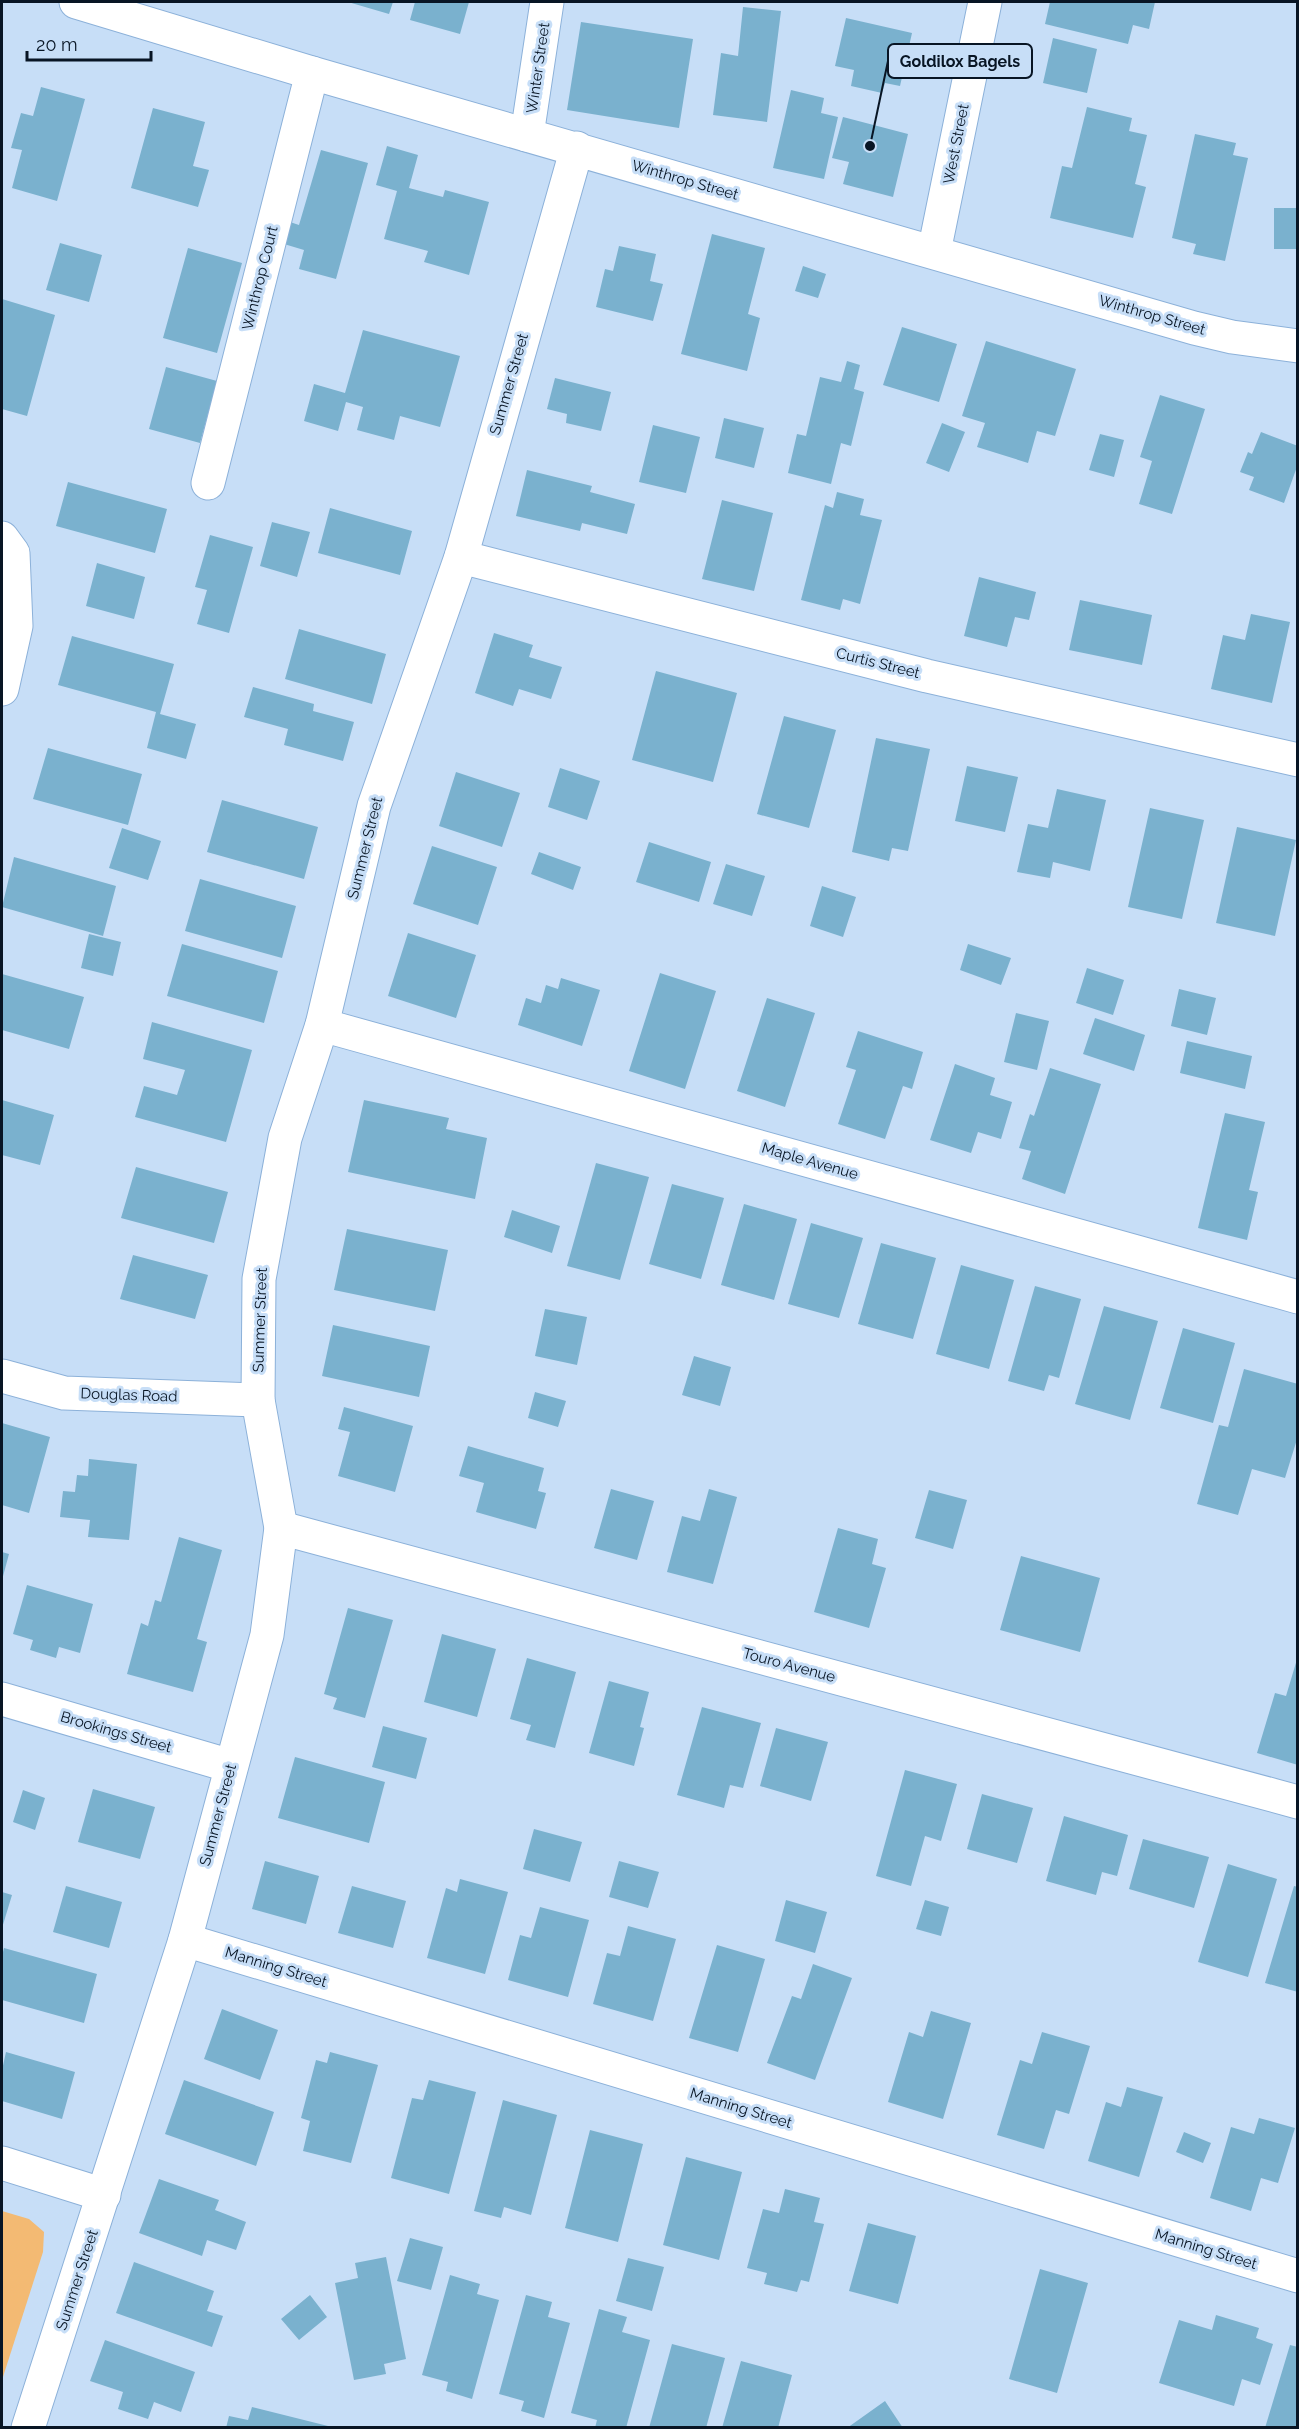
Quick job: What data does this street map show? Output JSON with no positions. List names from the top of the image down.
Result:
{
  "streets": {
    "street": [
      "Winter Street",
      "West Street",
      "Winthrop Street",
      "Winthrop Court",
      "Summer Street",
      "Curtis Street",
      "Maple Avenue",
      "Douglas Road",
      "Touro Avenue",
      "Brookings Street",
      "Manning Street"
    ]
  },
  "crossings": [
    ["Winter Street", "Winthrop Street"],
    ["West Street", "Winthrop Street"],
    ["Winthrop Street", "Winthrop Court"],
    ["Winthrop Street", "Summer Street"],
    ["Summer Street", "Curtis Street"],
    ["Summer Street", "Maple Avenue"],
    ["Summer Street", "Douglas Road"],
    ["Summer Street", "Touro Avenue"],
    ["Summer Street", "Brookings Street"],
    ["Summer Street", "Manning Street"]
  ],
  "places": ["Goldilox Bagels"],
  "scale_bar": "20 m"
}
